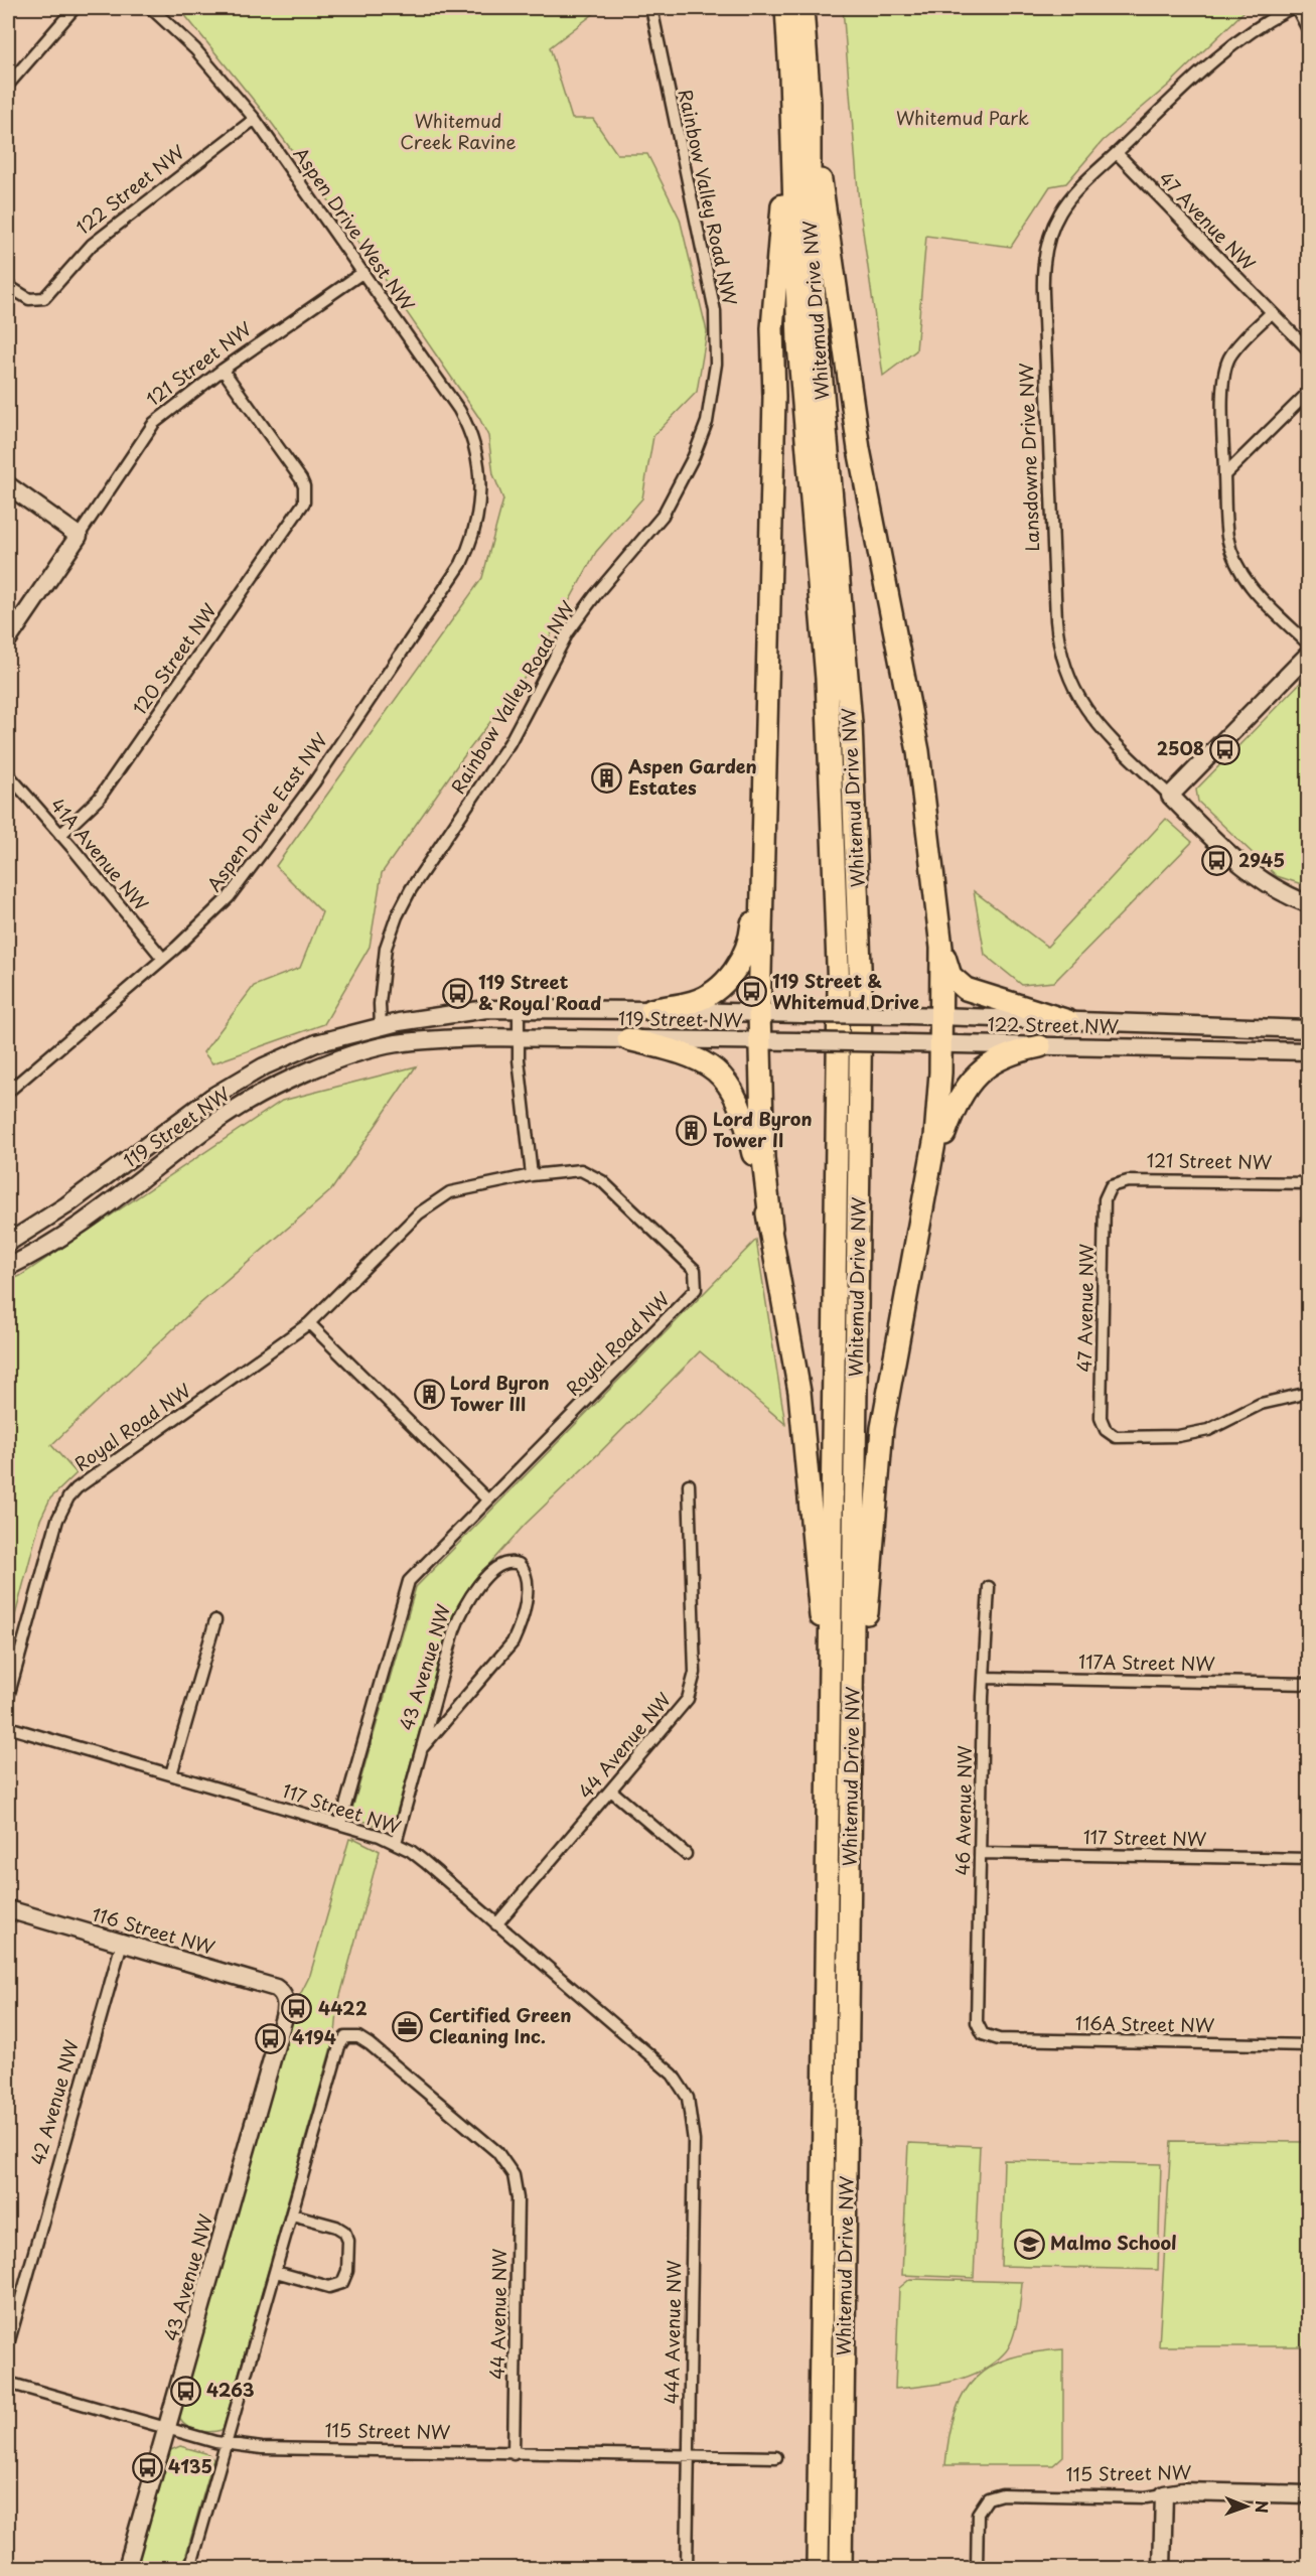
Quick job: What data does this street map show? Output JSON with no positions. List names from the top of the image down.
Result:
{
  "streets": {
    "highway": ["Whitemud Drive NW"],
    "main road": [
      "122 Street NW",
      "121 Street NW",
      "Lansdowne Drive NW",
      "119 Street NW",
      "43 Avenue NW",
      "116 Street NW",
      "115 Street NW"
    ],
    "street": [
      "Rainbow Valley Road NW",
      "47 Avenue NW",
      "Aspen Drive West NW",
      "120 Street NW",
      "Aspen Drive East NW",
      "41A Avenue NW",
      "Royal Road NW",
      "117A Street NW",
      "44 Avenue NW",
      "117 Street NW",
      "46 Avenue NW",
      "116A Street NW",
      "42 Avenue NW",
      "44A Avenue NW"
    ]
  },
  "crossings": [
    ["122 Street NW", "Aspen Drive West NW"],
    ["122 Street NW", "119 Street NW"],
    ["Rainbow Valley Road NW", "119 Street NW"],
    ["47 Avenue NW", "121 Street NW"],
    ["47 Avenue NW", "Lansdowne Drive NW"],
    ["Aspen Drive West NW", "121 Street NW"],
    ["Aspen Drive West NW", "Aspen Drive East NW"],
    ["121 Street NW", "120 Street NW"],
    ["120 Street NW", "41A Avenue NW"],
    ["Aspen Drive East NW", "41A Avenue NW"],
    ["Royal Road NW", "117 Street NW"],
    ["117A Street NW", "46 Avenue NW"],
    ["43 Avenue NW", "117 Street NW"],
    ["43 Avenue NW", "116 Street NW"],
    ["43 Avenue NW", "115 Street NW"],
    ["44 Avenue NW", "117 Street NW"],
    ["44 Avenue NW", "115 Street NW"],
    ["117 Street NW", "46 Avenue NW"],
    ["117 Street NW", "44A Avenue NW"],
    ["46 Avenue NW", "116A Street NW"],
    ["116 Street NW", "42 Avenue NW"],
    ["44A Avenue NW", "115 Street NW"]
  ],
  "parks": ["Whitemud Park", "Whitemud Creek Ravine"],
  "places": {
    "bus stop": [
      "2508",
      "2945",
      "119 Street & Whitemud Drive",
      "119 Street & Royal Road",
      "4422",
      "4194",
      "4263",
      "4135"
    ],
    "building": ["Aspen Garden Estates", "Lord Byron Tower II", "Lord Byron Tower III"],
    "office": ["Certified Green Cleaning Inc."],
    "school or university": ["Malmo School"]
  },
  "north": "right"
}
